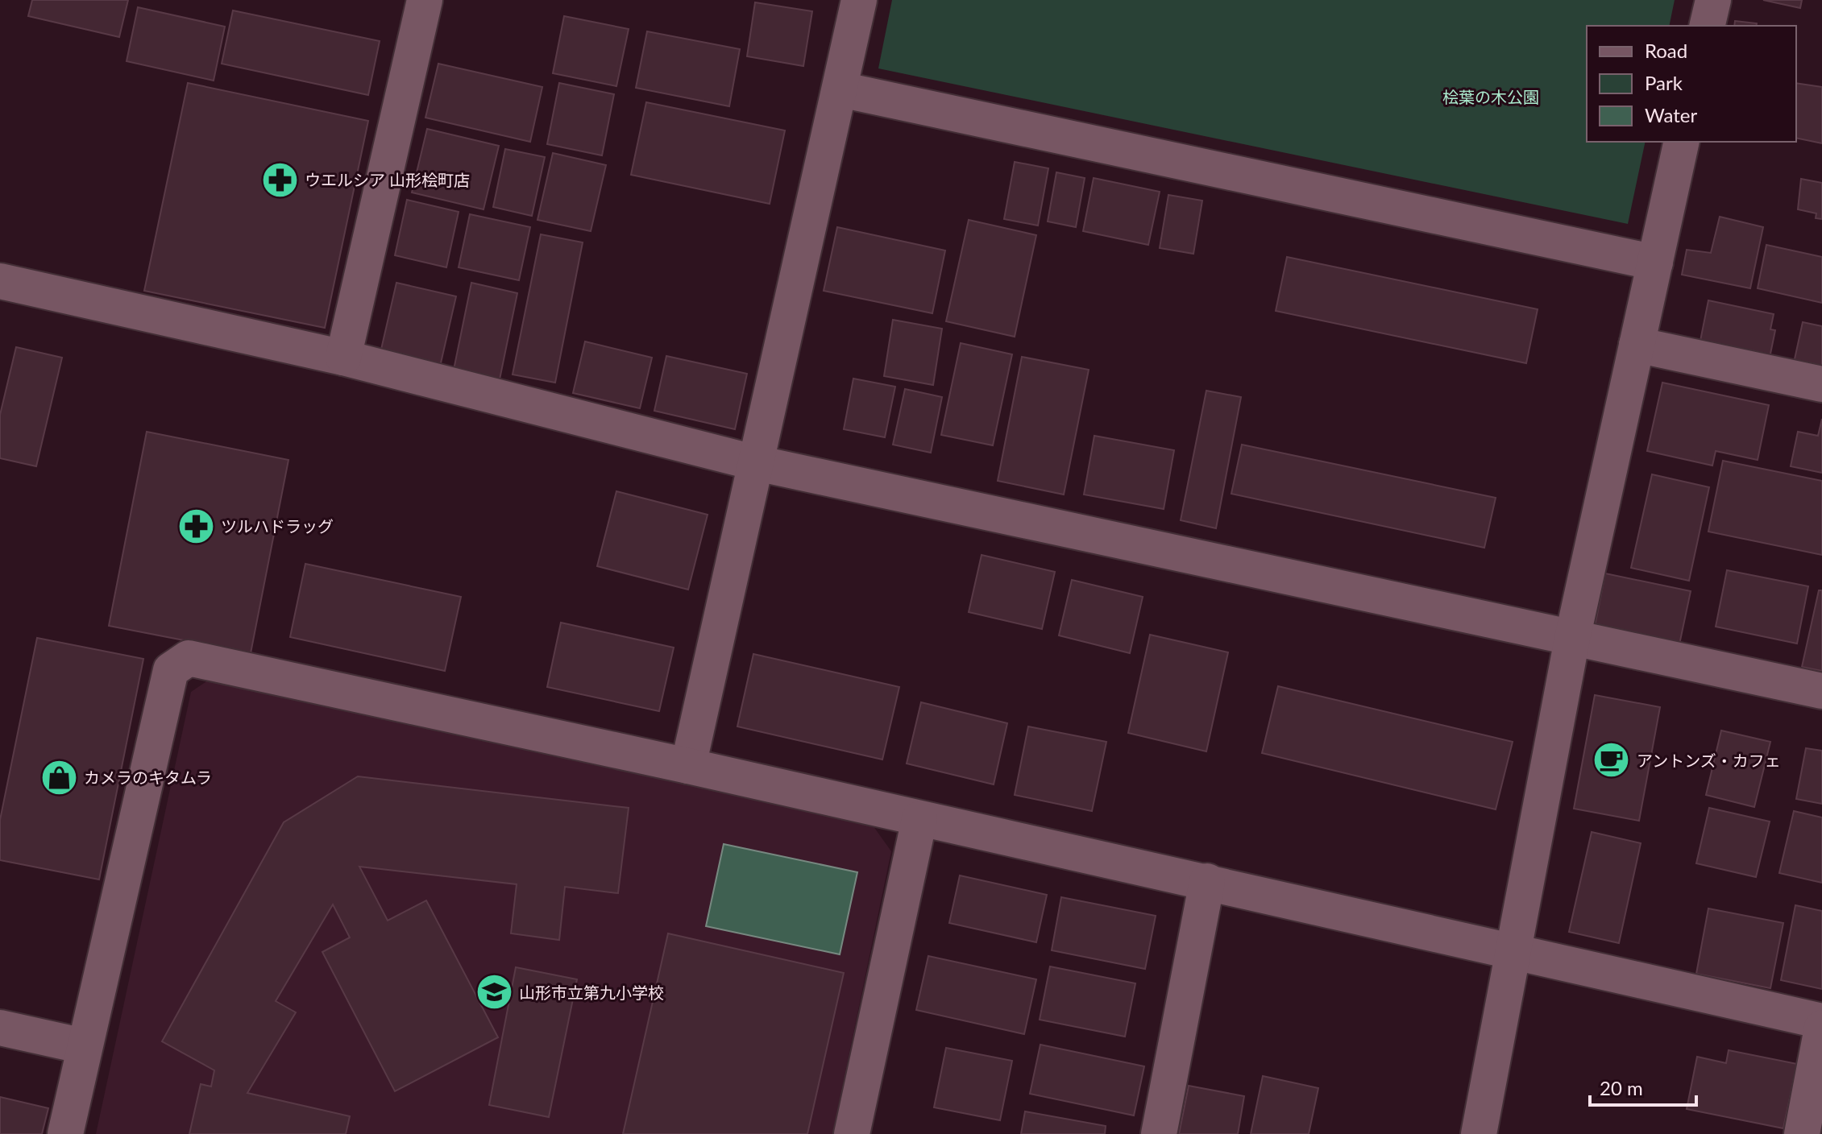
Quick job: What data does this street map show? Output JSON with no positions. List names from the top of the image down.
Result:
{
  "parks": ["桧葉の木公園"],
  "places": {
    "pharmacy": ["ウエルシア 山形桧町店", "ツルハドラッグ"],
    "cafe": ["アントンズ・カフェ"],
    "shop": ["カメラのキタムラ"],
    "school or university": ["山形市立第九小学校"]
  },
  "legend": ["Road", "Park", "Water"],
  "scale_bar": "20 m"
}
